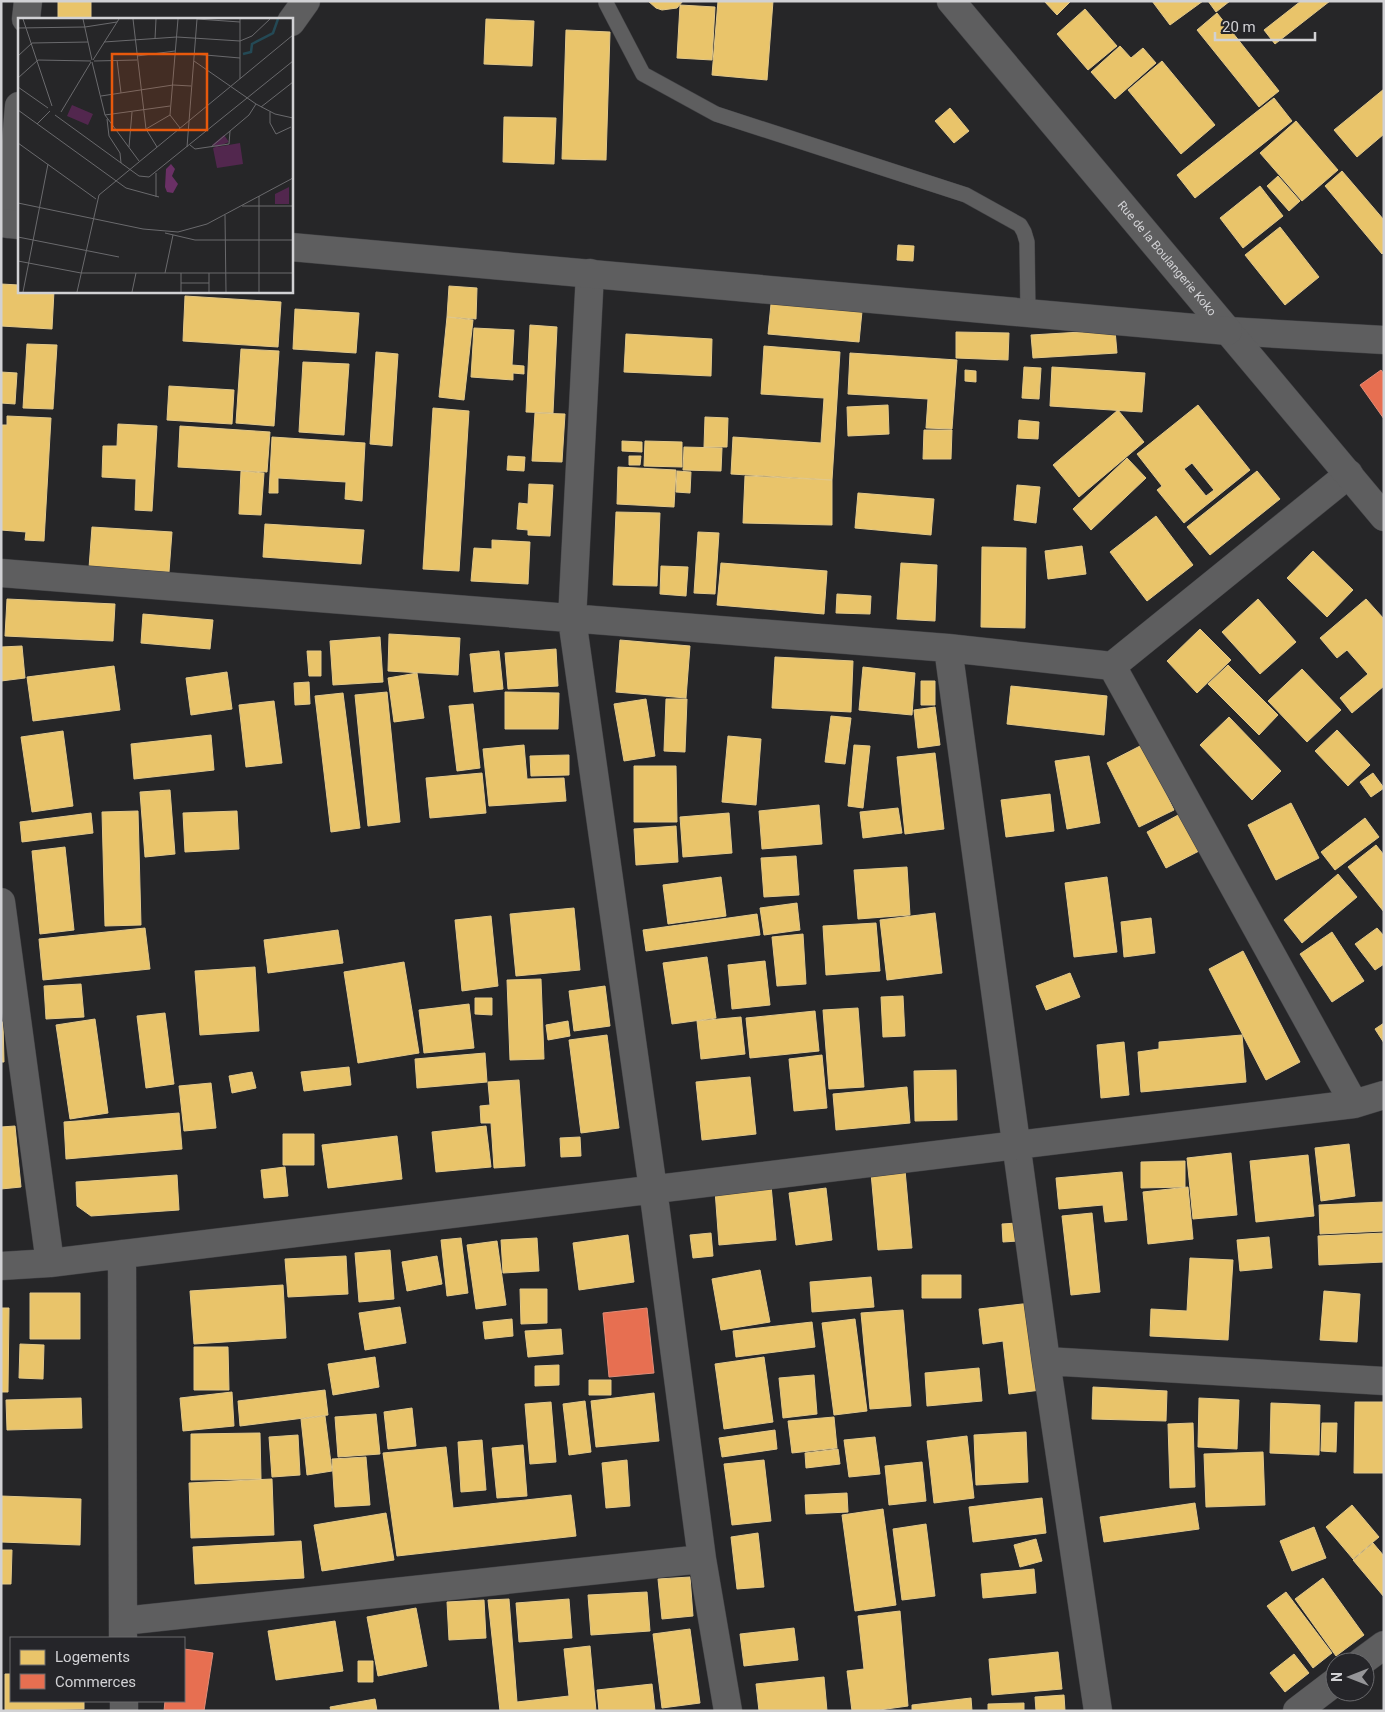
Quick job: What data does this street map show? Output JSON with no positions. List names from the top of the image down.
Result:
{
  "streets": {
    "street": ["Rue de la Boulangerie Koko"]
  },
  "legend": ["Logements", "Commerces"],
  "scale_bar": "20 m",
  "north": "left"
}
